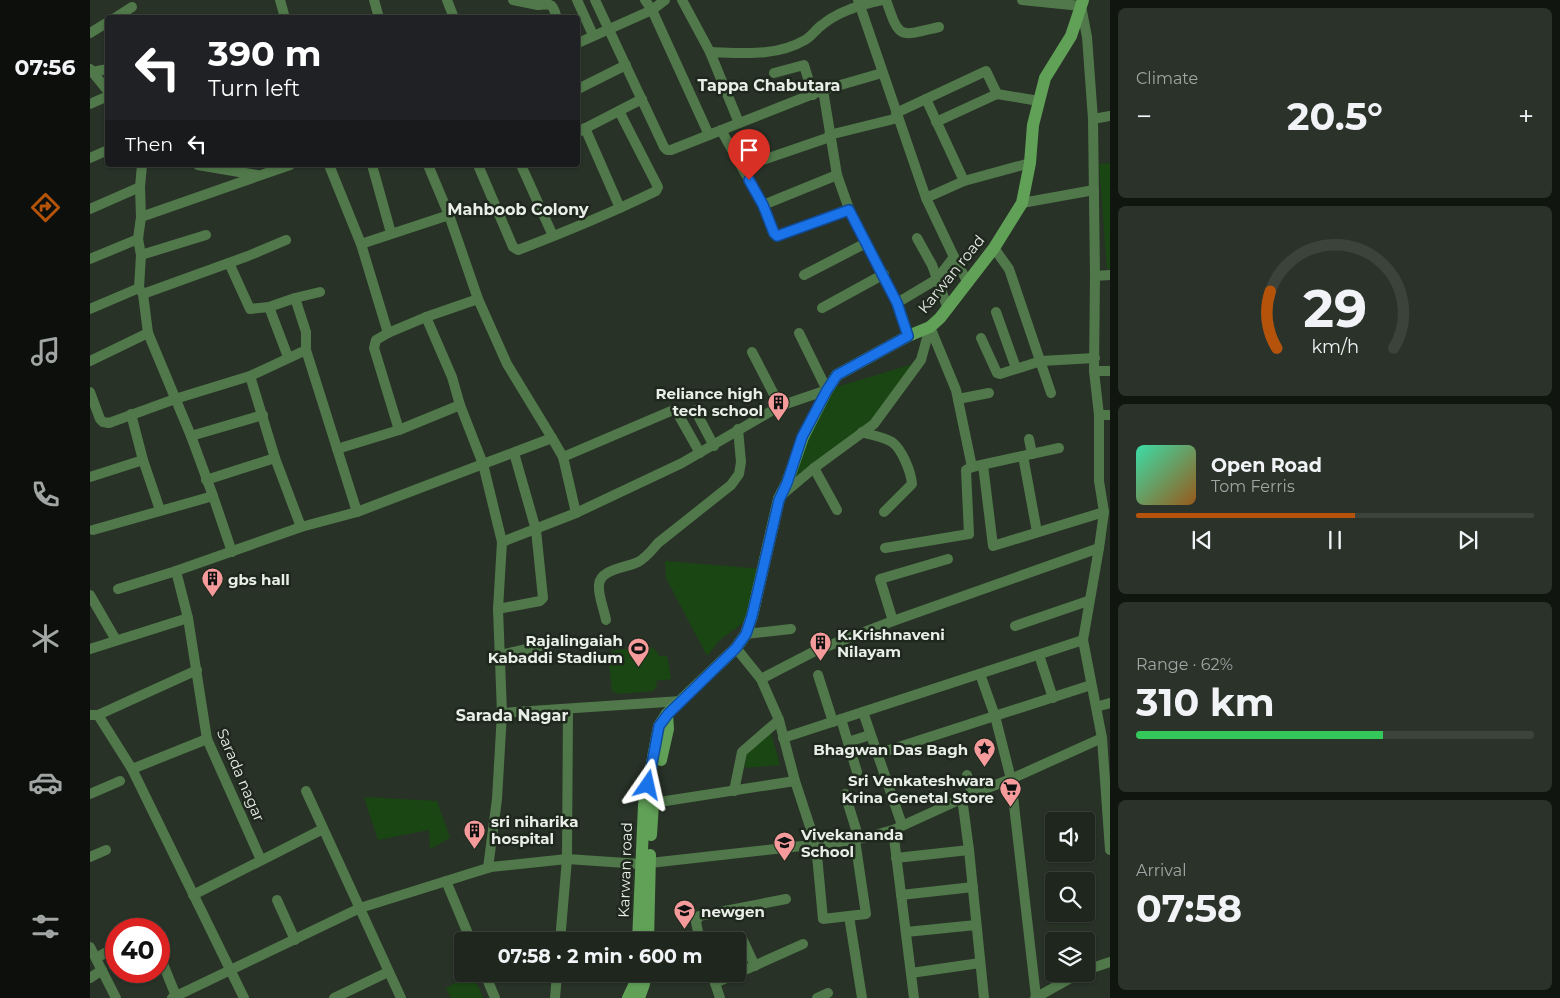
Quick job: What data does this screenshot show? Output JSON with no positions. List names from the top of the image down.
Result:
{
  "streets": {
    "street": ["Karwan road", "Sarada nagar"]
  },
  "districts": ["Tappa Chabutara", "Mahboob Colony", "Sarada Nagar"],
  "places": {
    "building": [
      "Reliance high tech school",
      "gbs hall",
      "K.Krishnaveni Nilayam",
      "sri niharika hospital"
    ],
    "sports": ["Rajalingaiah Kabaddi Stadium"],
    "place": ["Bhagwan Das Bagh"],
    "supermarket": ["Sri Venkateshwara Krina Genetal Store"],
    "school or university": ["Vivekananda School", "newgen"]
  },
  "page": {
    "tabs": "07:56",
    "tile": [
      "Climate",
      ["Range · 62%", "310 km"],
      ["Arrival", "07:58"]
    ],
    "turn": ["390 m", "Turn left"],
    "heat": ["−", "20.5°", "+"],
    "then": "Then",
    "song": ["Open Road", "Tom Ferris"],
    "limit": "40",
    "trip": "07:58 · 2 min · 600 m",
    "gauge": ["29", "km/h"]
  }
}
